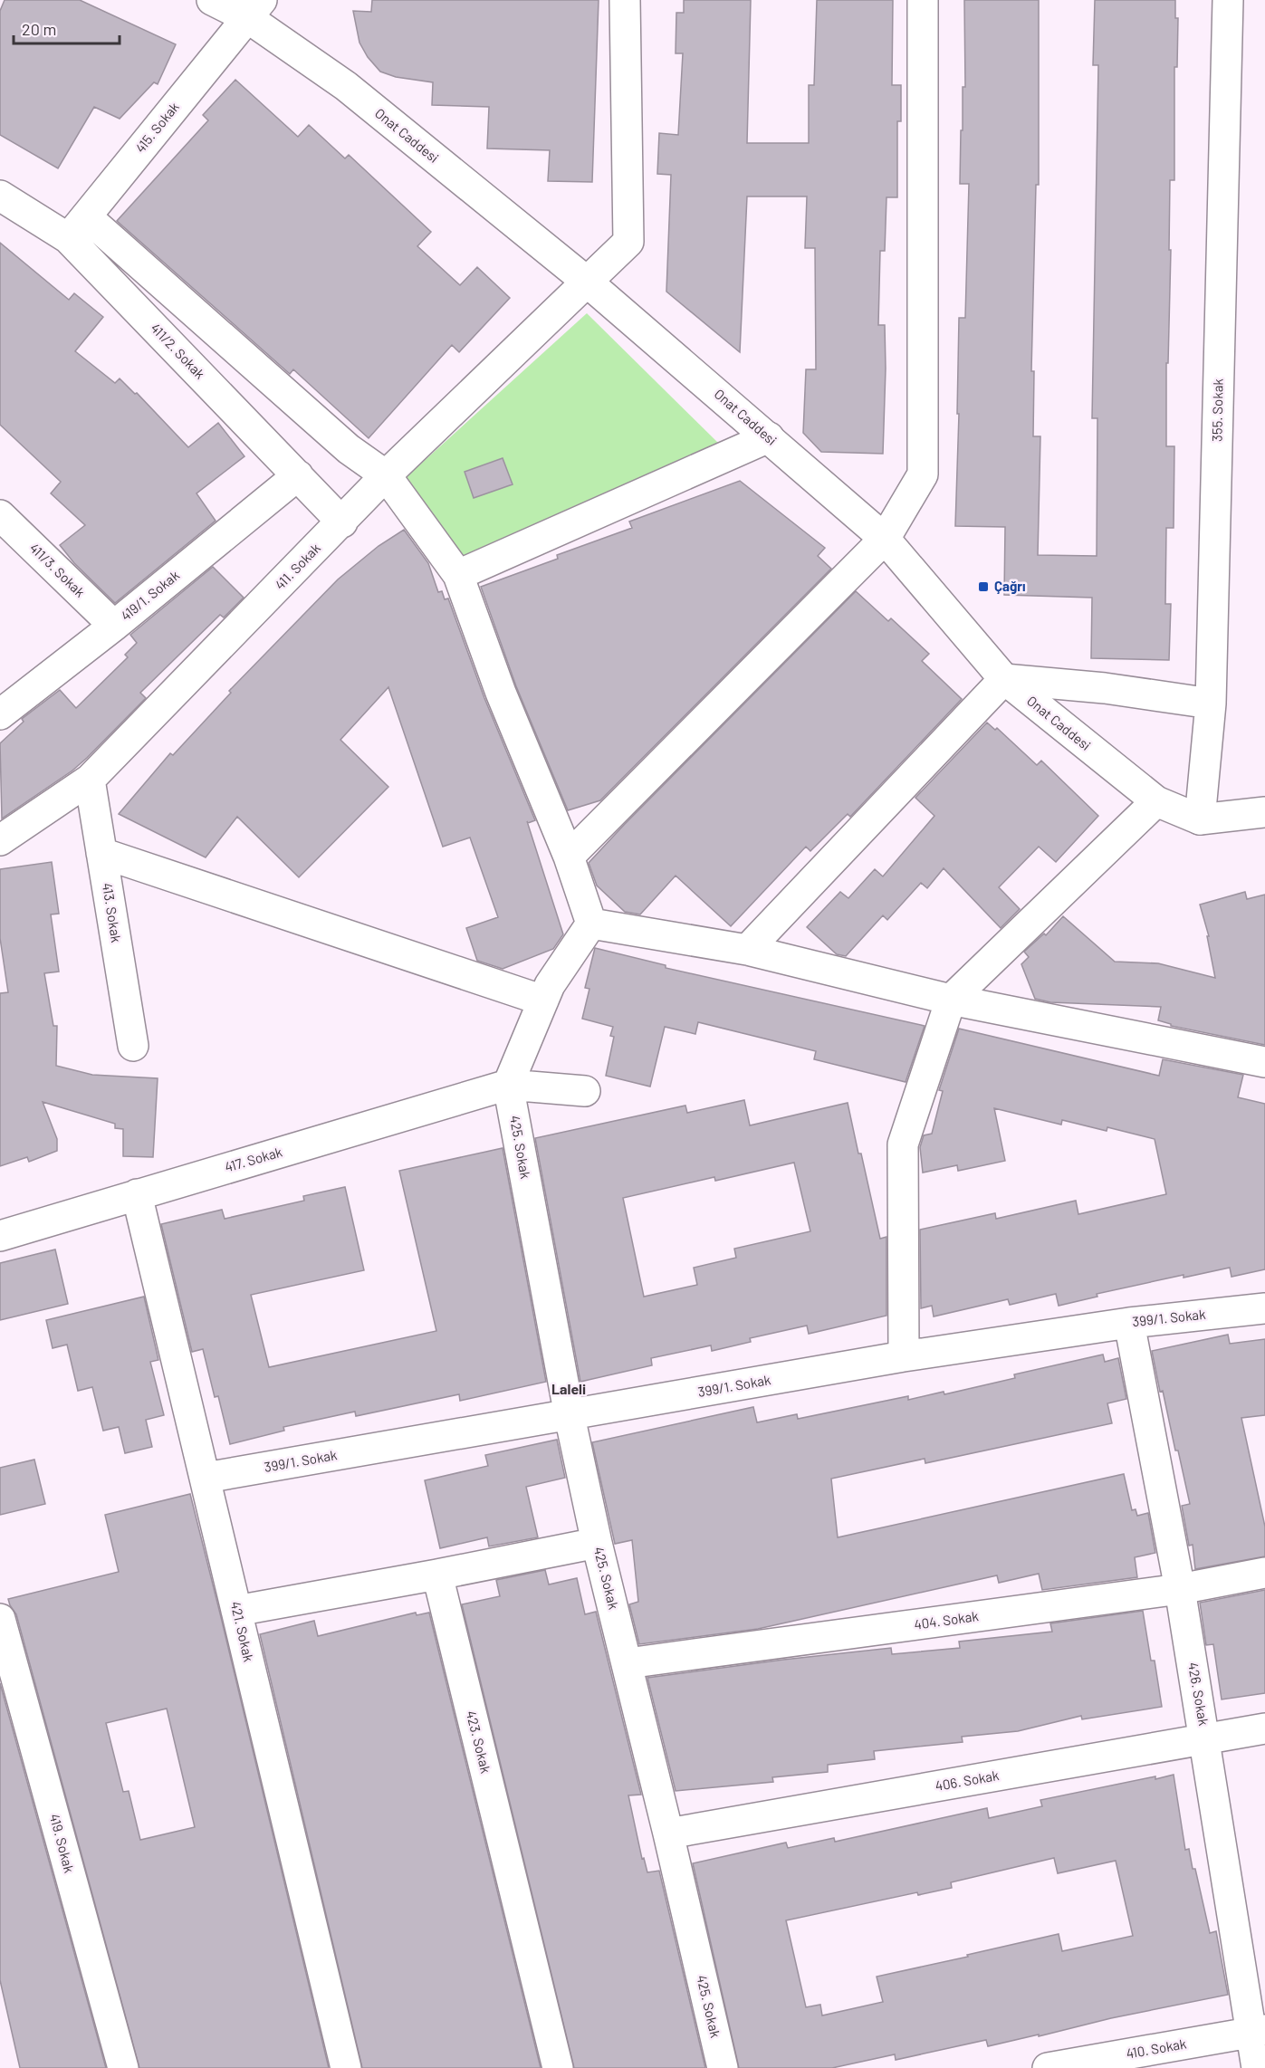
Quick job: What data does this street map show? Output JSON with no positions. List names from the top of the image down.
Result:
{
  "streets": {
    "street": [
      "415. Sokak",
      "Onat Caddesi",
      "411/2. Sokak",
      "355. Sokak",
      "411. Sokak",
      "411/3. Sokak",
      "419/1. Sokak",
      "413. Sokak",
      "425. Sokak",
      "417. Sokak",
      "399/1. Sokak",
      "404. Sokak",
      "421. Sokak",
      "426. Sokak",
      "423. Sokak",
      "406. Sokak",
      "419. Sokak",
      "410. Sokak"
    ]
  },
  "crossings": [
    ["415. Sokak", "Onat Caddesi"],
    ["415. Sokak", "411/2. Sokak"],
    ["Onat Caddesi", "355. Sokak"],
    ["Onat Caddesi", "411. Sokak"],
    ["411/2. Sokak", "411. Sokak"],
    ["411/2. Sokak", "419/1. Sokak"],
    ["411. Sokak", "413. Sokak"],
    ["411/3. Sokak", "419/1. Sokak"],
    ["425. Sokak", "417. Sokak"],
    ["425. Sokak", "399/1. Sokak"],
    ["425. Sokak", "404. Sokak"],
    ["425. Sokak", "406. Sokak"],
    ["417. Sokak", "421. Sokak"],
    ["399/1. Sokak", "421. Sokak"],
    ["399/1. Sokak", "426. Sokak"],
    ["404. Sokak", "426. Sokak"],
    ["426. Sokak", "406. Sokak"],
    ["426. Sokak", "410. Sokak"]
  ],
  "districts": ["Laleli"],
  "places": {
    "transit": ["Çağrı"]
  },
  "scale_bar": "20 m"
}
